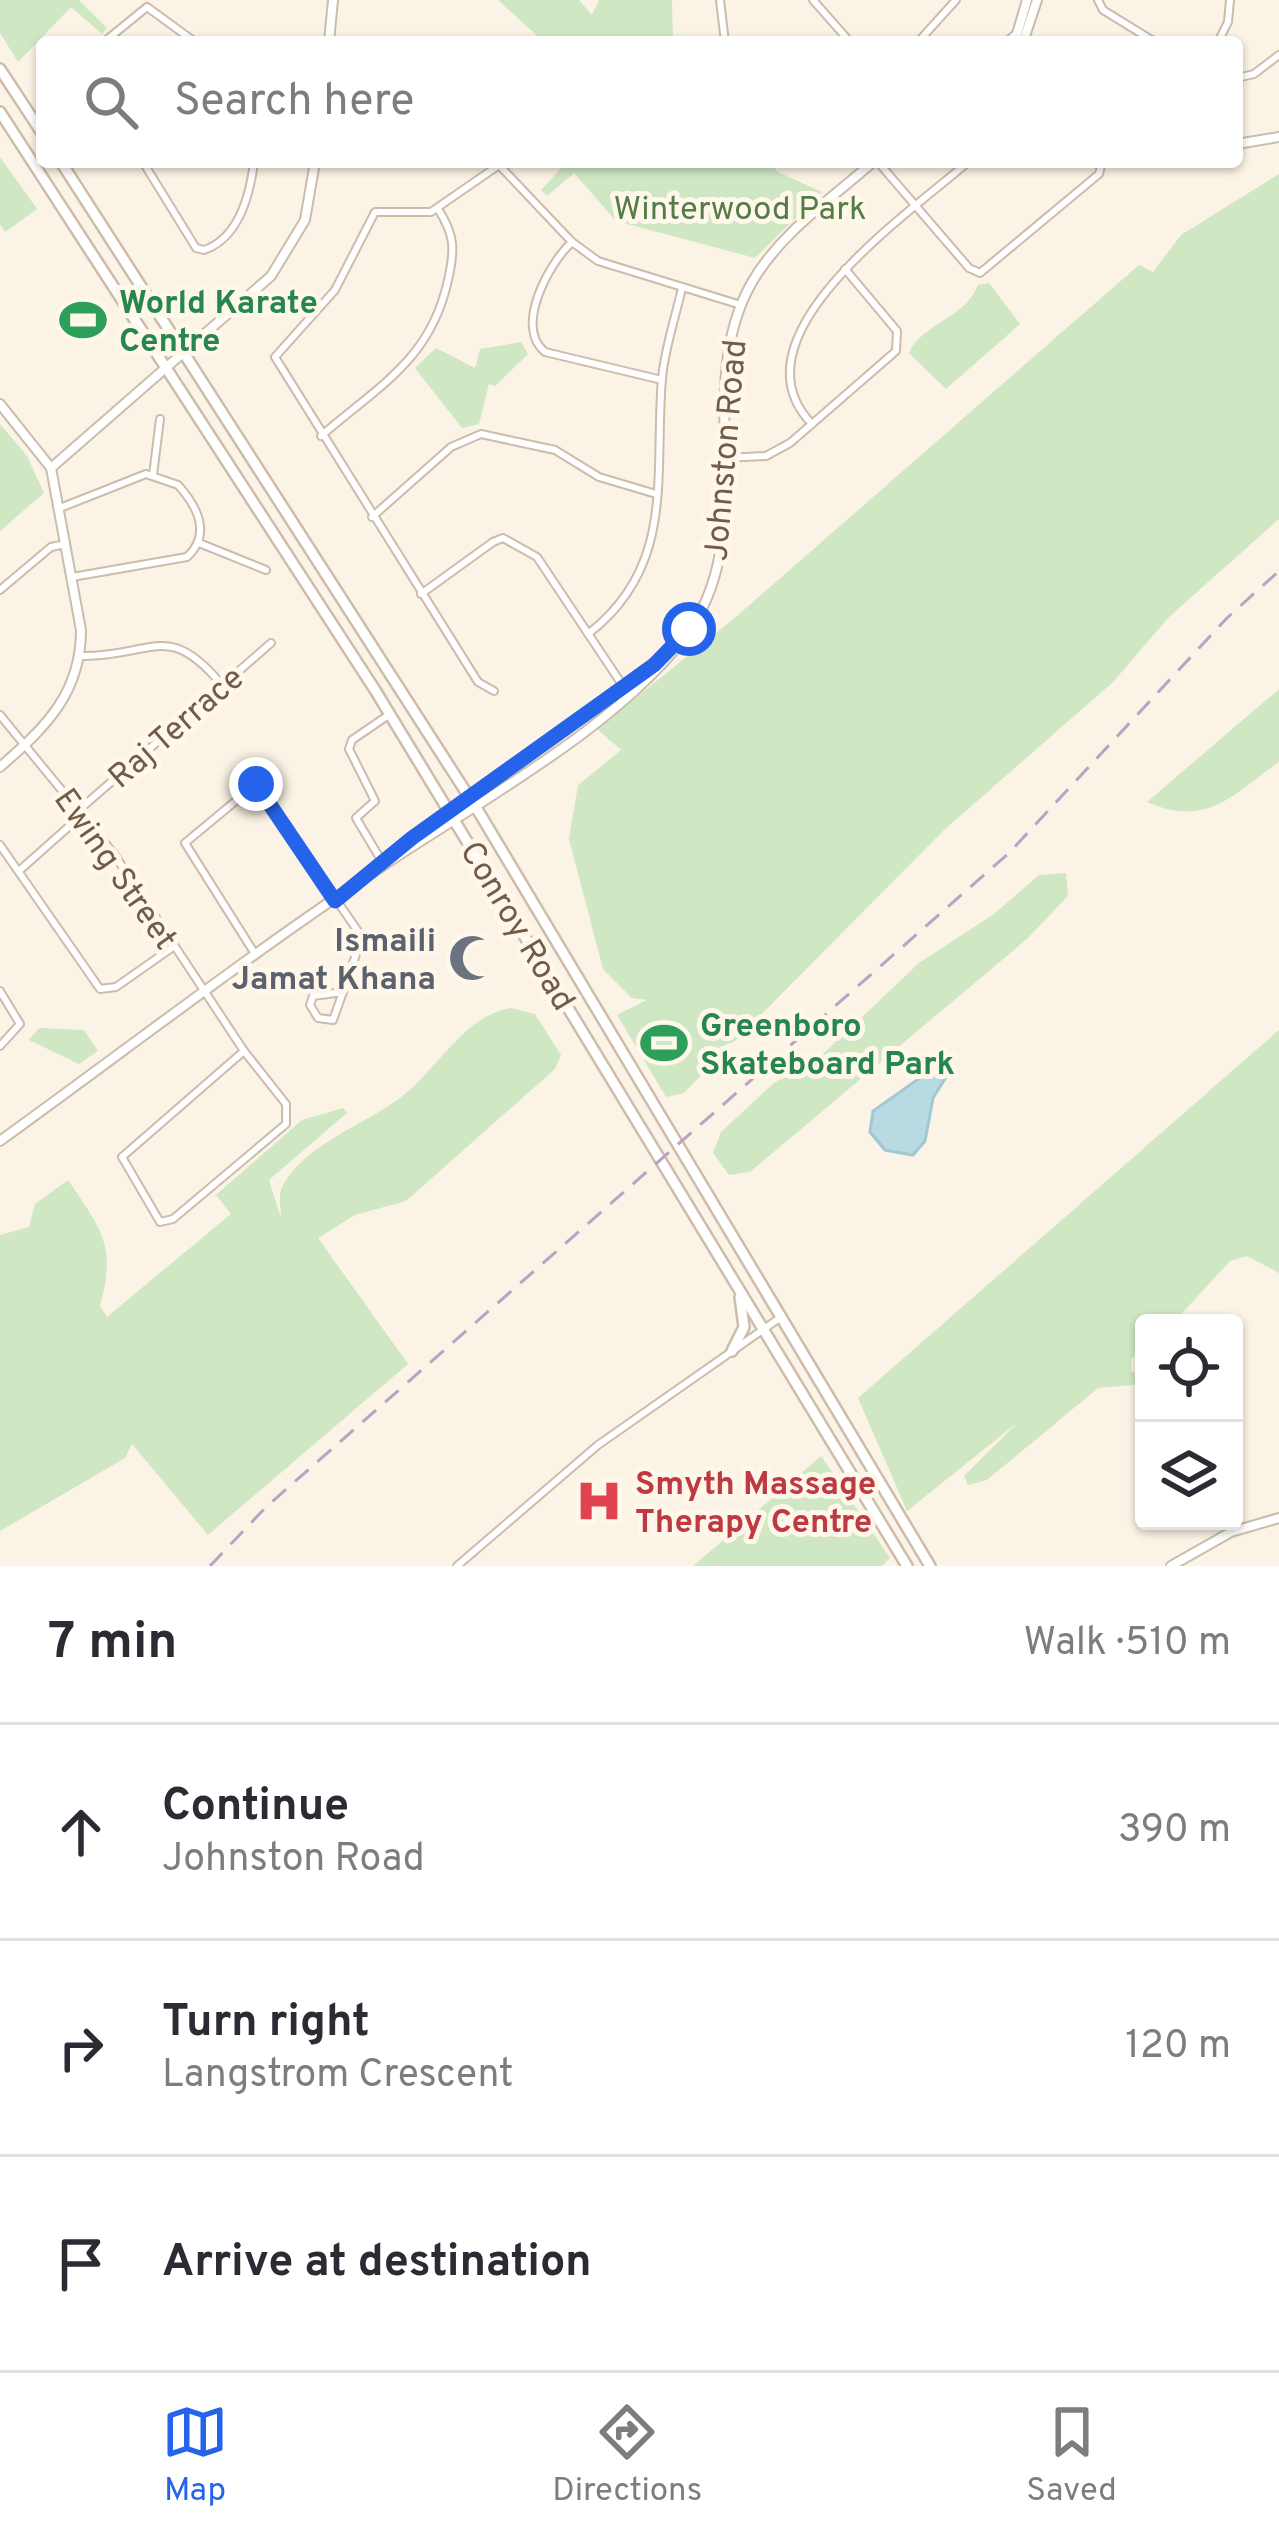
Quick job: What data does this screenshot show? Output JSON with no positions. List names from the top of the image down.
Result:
{
  "streets": {
    "main road": ["Conroy Road"],
    "street": ["Johnston Road", "Raj Terrace", "Ewing Street"]
  },
  "crossings": [
    ["Johnston Road", "Ewing Street"],
    ["Johnston Road", "Conroy Road"],
    ["Raj Terrace", "Ewing Street"]
  ],
  "parks": ["Winterwood Park"],
  "places": {
    "sports": ["World Karate Centre", "Greenboro Skateboard Park"],
    "mosque": ["Ismaili Jamat Khana"],
    "hospital": ["Smyth Massage Therapy Centre"]
  },
  "page": {
    "search": "Search here",
    "heading": ["7 min", "Walk · 510 m"],
    "list": [
      ["Continue", "Johnston Road", "390 m"],
      ["Turn right", "Langstrom Crescent", "120 m"],
      "Arrive at destination"
    ],
    "nav": ["Map", "Directions", "Saved"]
  }
}
